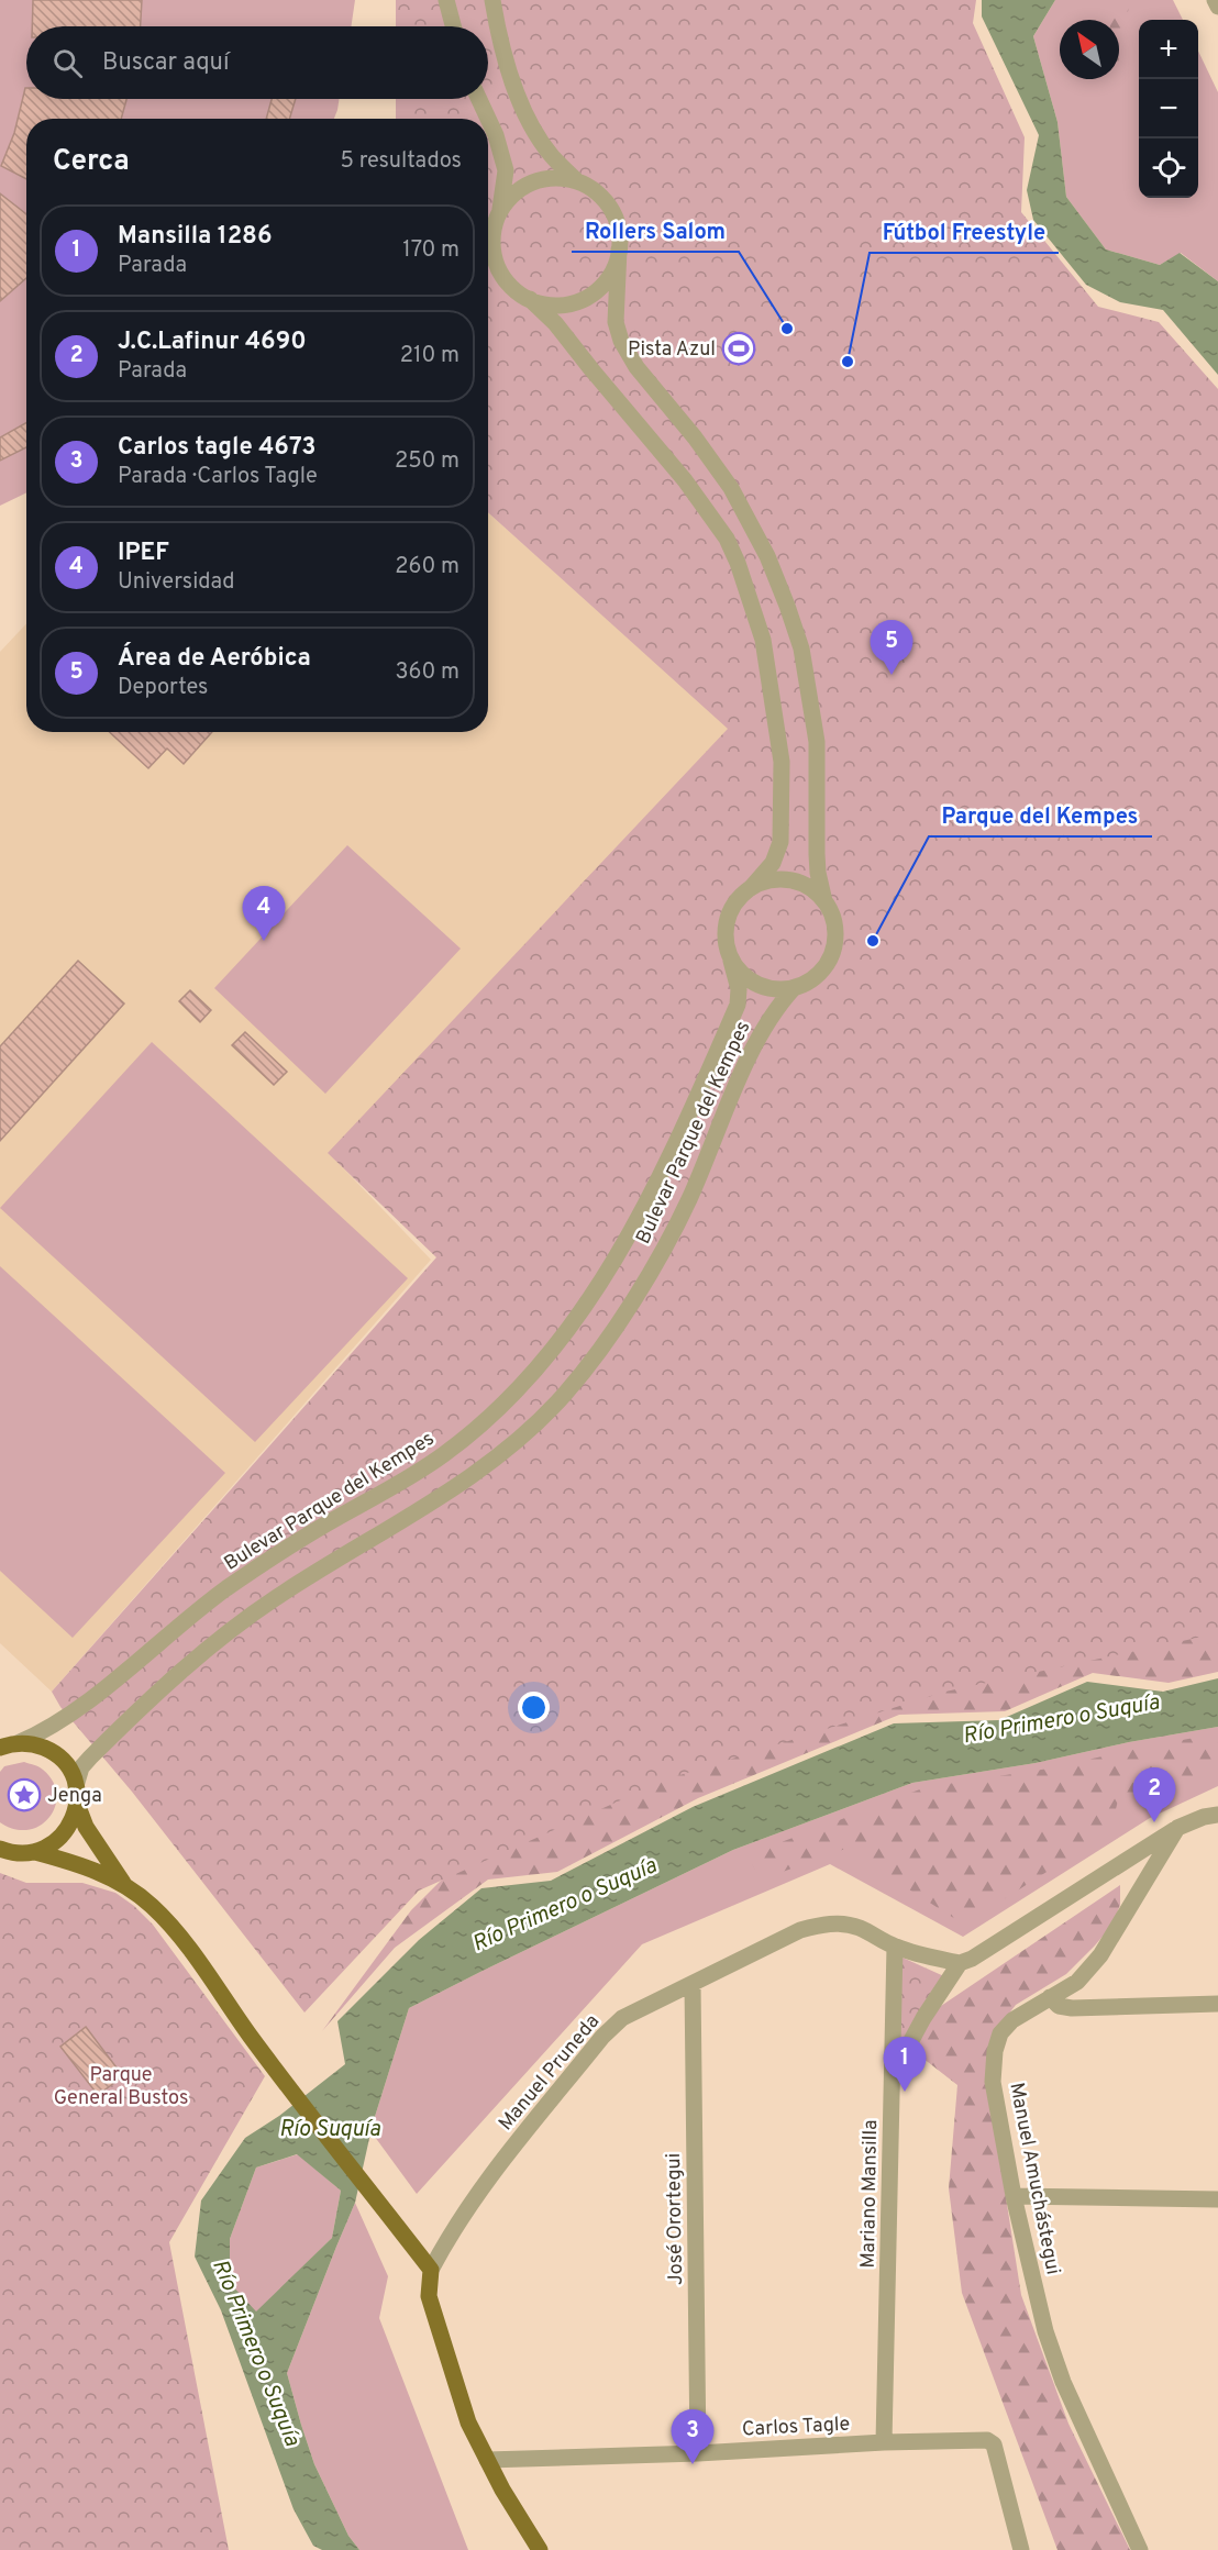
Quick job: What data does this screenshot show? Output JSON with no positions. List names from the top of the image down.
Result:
{
  "streets": {
    "street": [
      "Bulevar Parque del Kempes",
      "Manuel Pruneda",
      "Manuel Amuchástegui",
      "Mariano Mansilla",
      "José Orortegui",
      "Carlos Tagle"
    ]
  },
  "crossings": [
    ["Manuel Pruneda", "Mariano Mansilla"],
    ["Manuel Pruneda", "José Orortegui"],
    ["Mariano Mansilla", "Carlos Tagle"],
    ["José Orortegui", "Carlos Tagle"]
  ],
  "water": ["Río Primero o Suquía", "Río Suquía"],
  "parks": ["Parque General Bustos"],
  "places": {
    "other": ["Rollers Salom", "Fútbol Freestyle", "Parque del Kempes"],
    "sports": ["Pista Azul"],
    "place": ["Jenga"]
  },
  "north": "top left",
  "page": {
    "map_buttons": ["+", "−"],
    "search": "Buscar aquí",
    "heading": ["Cerca", "5 resultados"],
    "list": [
      {
        "mark": "1",
        "name": "Mansilla 1286",
        "note": "Parada",
        "value": "170 m"
      },
      {
        "mark": "2",
        "name": "J.C.Lafinur 4690",
        "note": "Parada",
        "value": "210 m"
      },
      {
        "mark": "3",
        "name": "Carlos tagle 4673",
        "note": "Parada · Carlos Tagle",
        "value": "250 m"
      },
      {
        "mark": "4",
        "name": "IPEF",
        "note": "Universidad",
        "value": "260 m"
      },
      {
        "mark": "5",
        "name": "Área de Aeróbica",
        "note": "Deportes",
        "value": "360 m"
      }
    ],
    "pins": [
      "5",
      "4",
      "2",
      "1",
      "3"
    ]
  }
}
